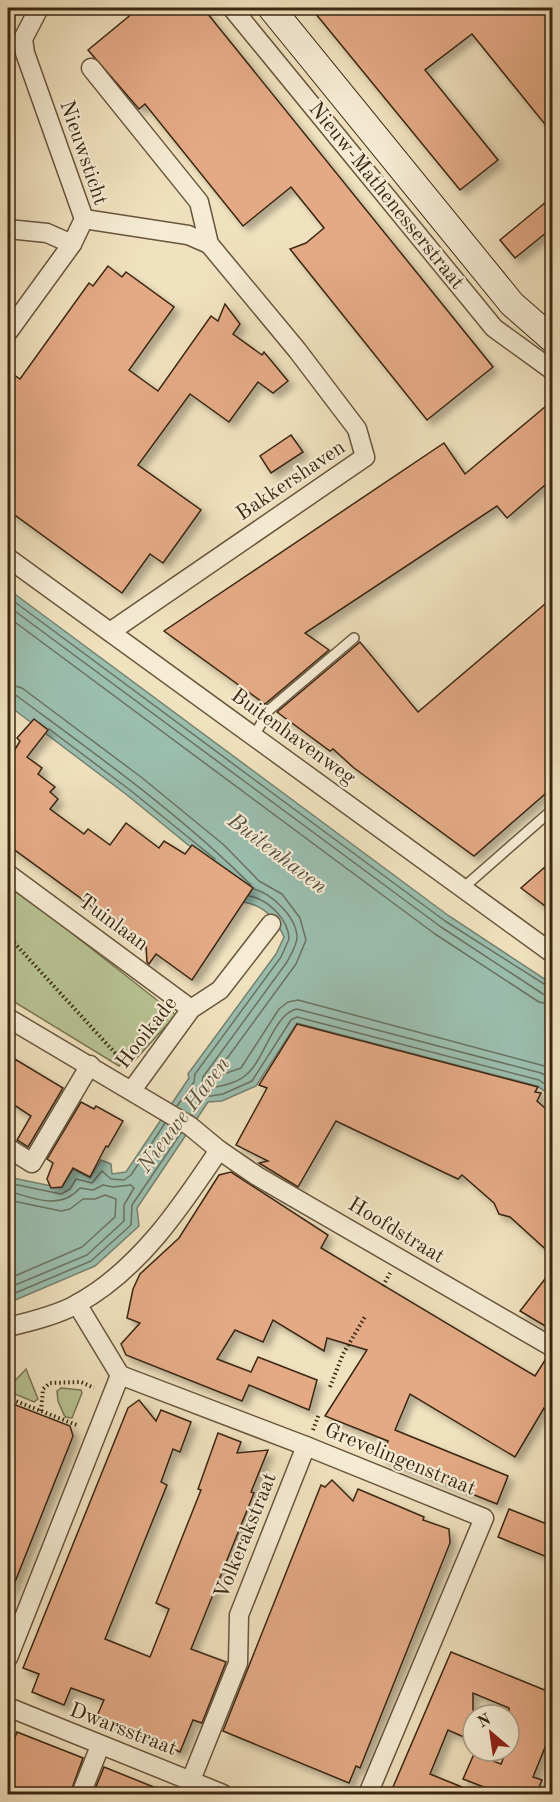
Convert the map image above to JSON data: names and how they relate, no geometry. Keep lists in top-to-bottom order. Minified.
{"streets":{"street":["Nieuwsticht","Nieuw-Mathenesserstraat","Bakkershaven","Buitenhavenweg","Tuinlaan","Hooikade","Hoofdstraat","Grevelingenstraat","Volkerakstraat","Dwarsstraat"]},"crossings":[["Bakkershaven","Buitenhavenweg"],["Tuinlaan","Hooikade"],["Hooikade","Hoofdstraat"],["Grevelingenstraat","Volkerakstraat"],["Volkerakstraat","Dwarsstraat"]],"water":["Buitenhaven","Nieuwe Haven"],"north":"top left"}
